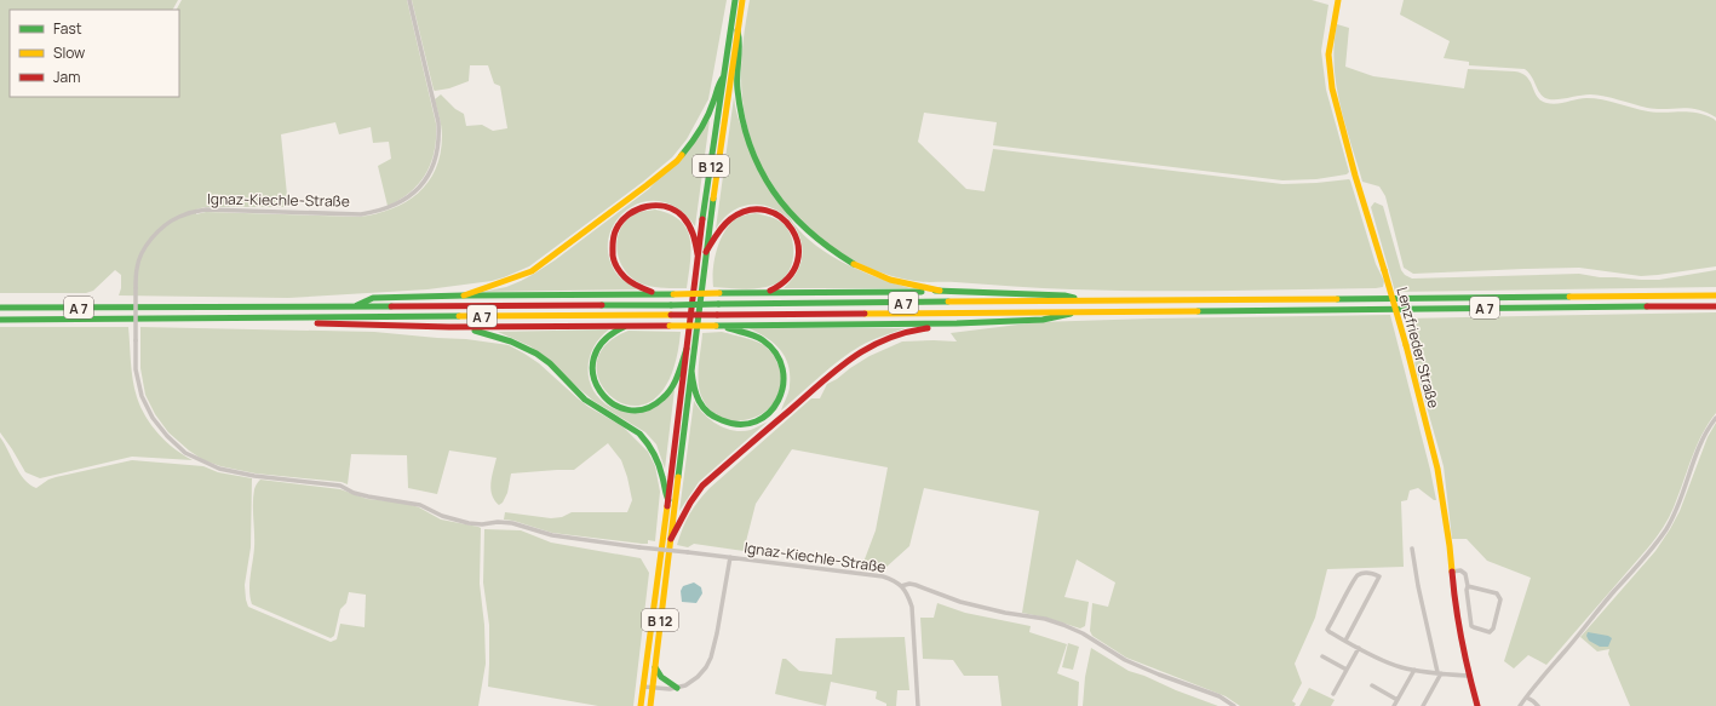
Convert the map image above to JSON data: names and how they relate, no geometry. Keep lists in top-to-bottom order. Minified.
{"streets":{"main road":["B 12","A 7","Lenzfrieder Straße"],"street":["Ignaz-Kiechle-Straße"]},"crossings":[["B 12","A 7"]],"legend":["Fast","Slow","Jam"]}
